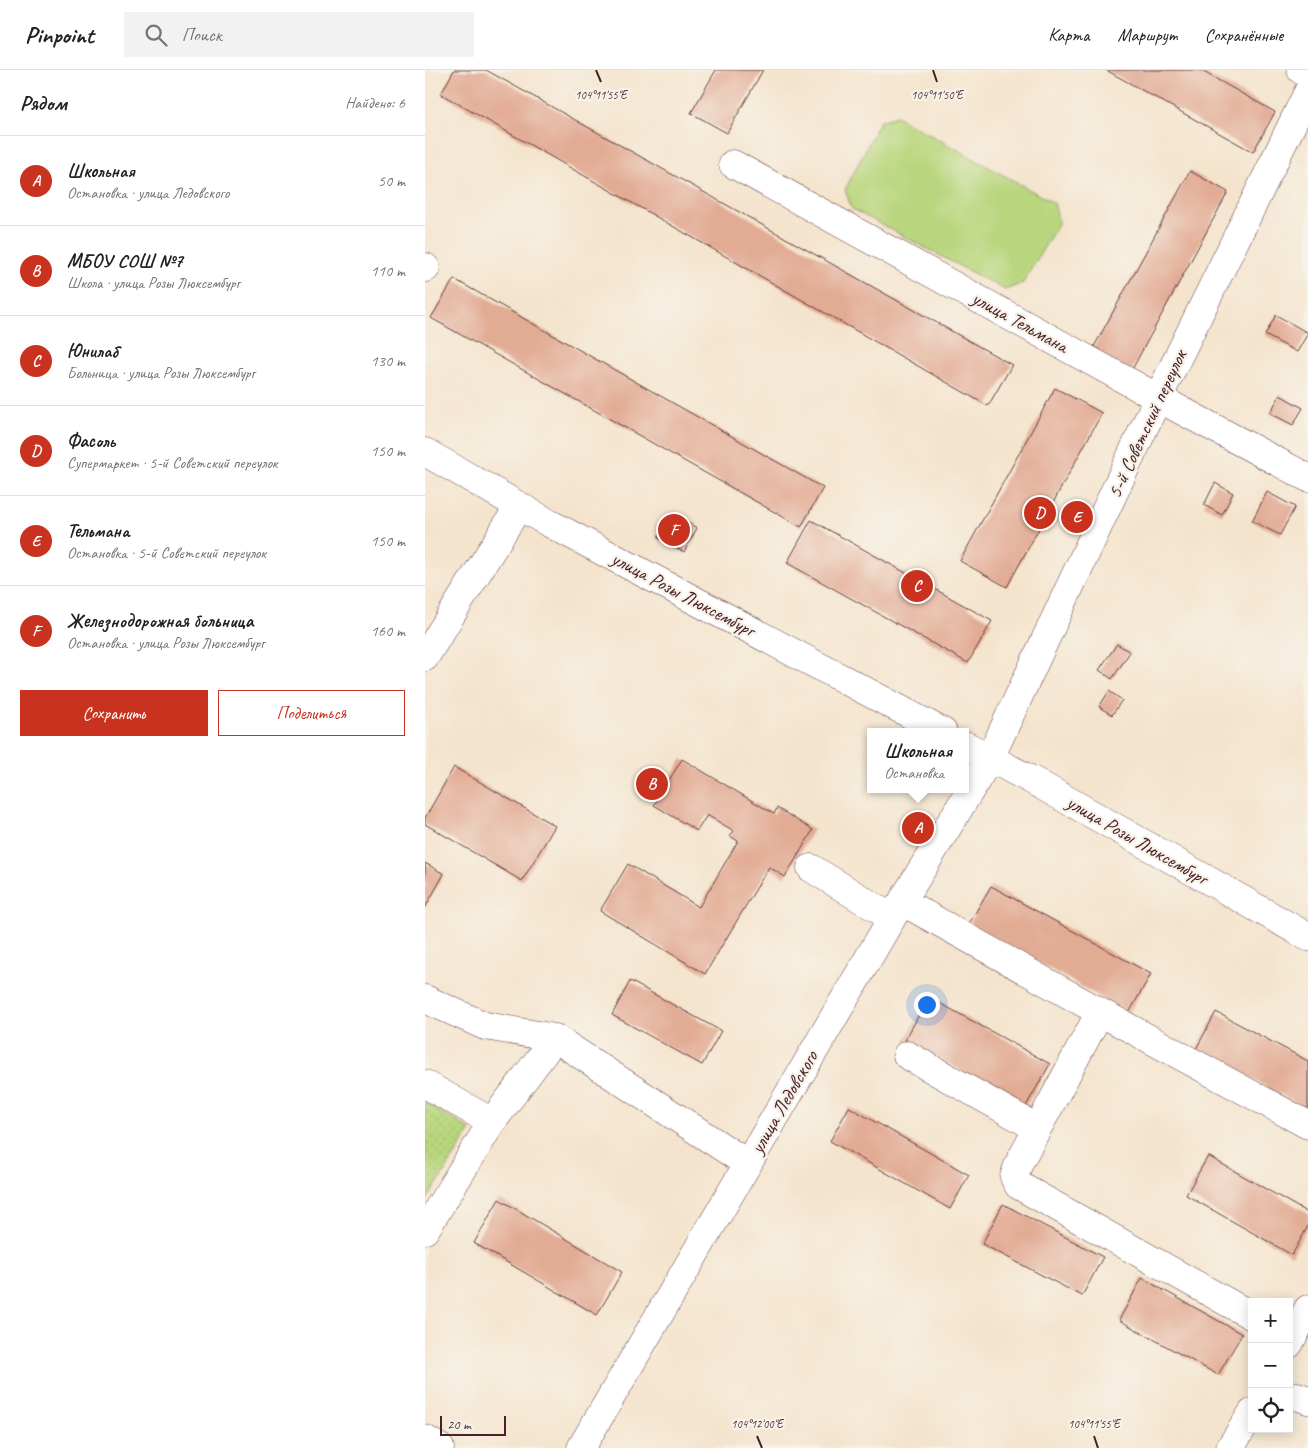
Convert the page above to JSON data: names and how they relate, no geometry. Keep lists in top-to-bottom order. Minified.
{"streets":{"street":["улица Тельмана","5-й Советский переулок","улица Розы Люксембург","улица Ледовского"]},"crossings":[["улица Тельмана","5-й Советский переулок"],["5-й Советский переулок","улица Розы Люксембург"],["5-й Советский переулок","улица Ледовского"],["улица Розы Люксембург","улица Ледовского"]],"scale_bar":"20 m","page":{"header":"Pinpoint","search":"Поиск","nav":["Карта","Маршрут","Сохранённые"],"heading":["Рядом","Найдено: 6"],"list":[{"mark":"A","name":"Школьная","note":"Остановка · улица Ледовского","value":"50 m"},{"mark":"B","name":"МБОУ СОШ №7","note":"Школа · улица Розы Люксембург","value":"110 m"},{"mark":"C","name":"Юнилаб","note":"Больница · улица Розы Люксембург","value":"130 m"},{"mark":"D","name":"Фасоль","note":"Супермаркет · 5-й Советский переулок","value":"150 m"},{"mark":"E","name":"Тельмана","note":"Остановка · 5-й Советский переулок","value":"150 m"},{"mark":"F","name":"Железнодорожная больница","note":"Остановка · улица Розы Люксембург","value":"160 m"}],"pins":["D","E","F","C","B","A"],"buttons":["Сохранить","Поделиться"],"popup":["Школьная","Остановка"],"map_buttons":["+","−"],"scale":"20 m"},"coordinates":["104°11'55\"E","104°11'50\"E","104°12'00\"E"]}
